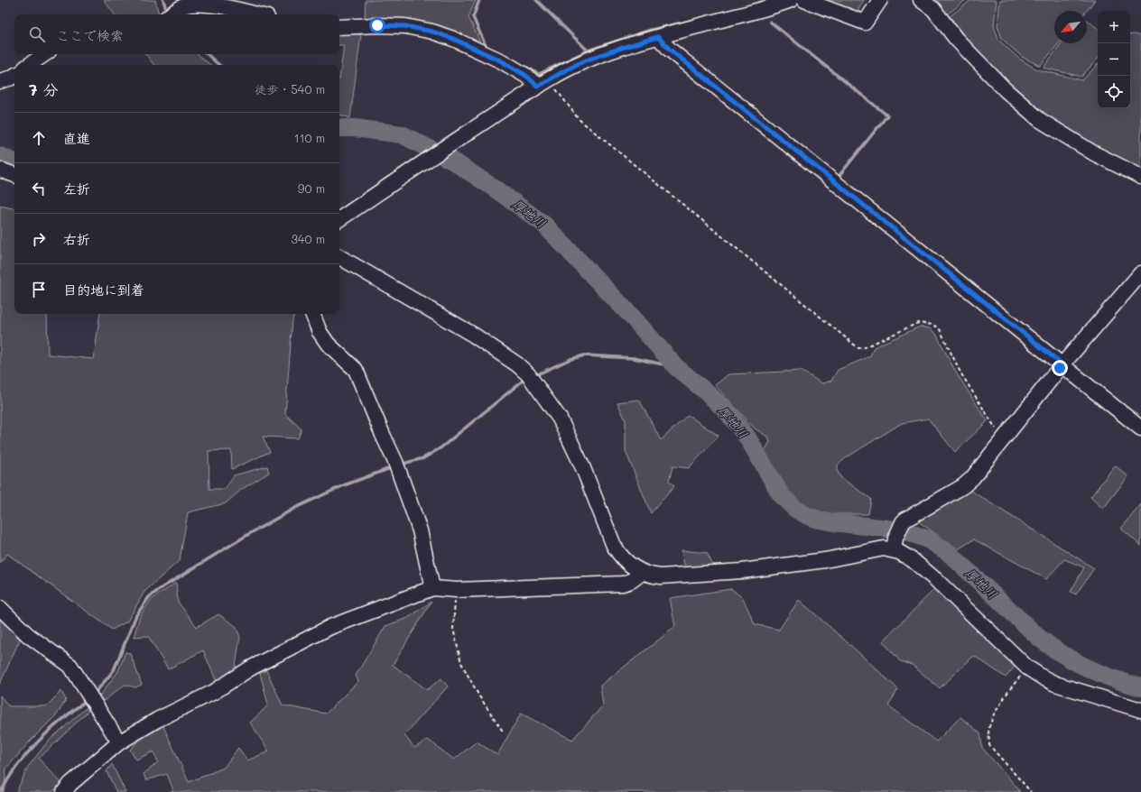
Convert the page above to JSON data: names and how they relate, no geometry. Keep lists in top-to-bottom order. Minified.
{"water":["厚地川"],"north":"bottom left","page":{"map_buttons":["+","−"],"search":"ここで検索","heading":["7 分","徒歩 · 540 m"],"list":[["直進","110 m"],["左折","90 m"],["右折","340 m"],"目的地に到着"]}}
